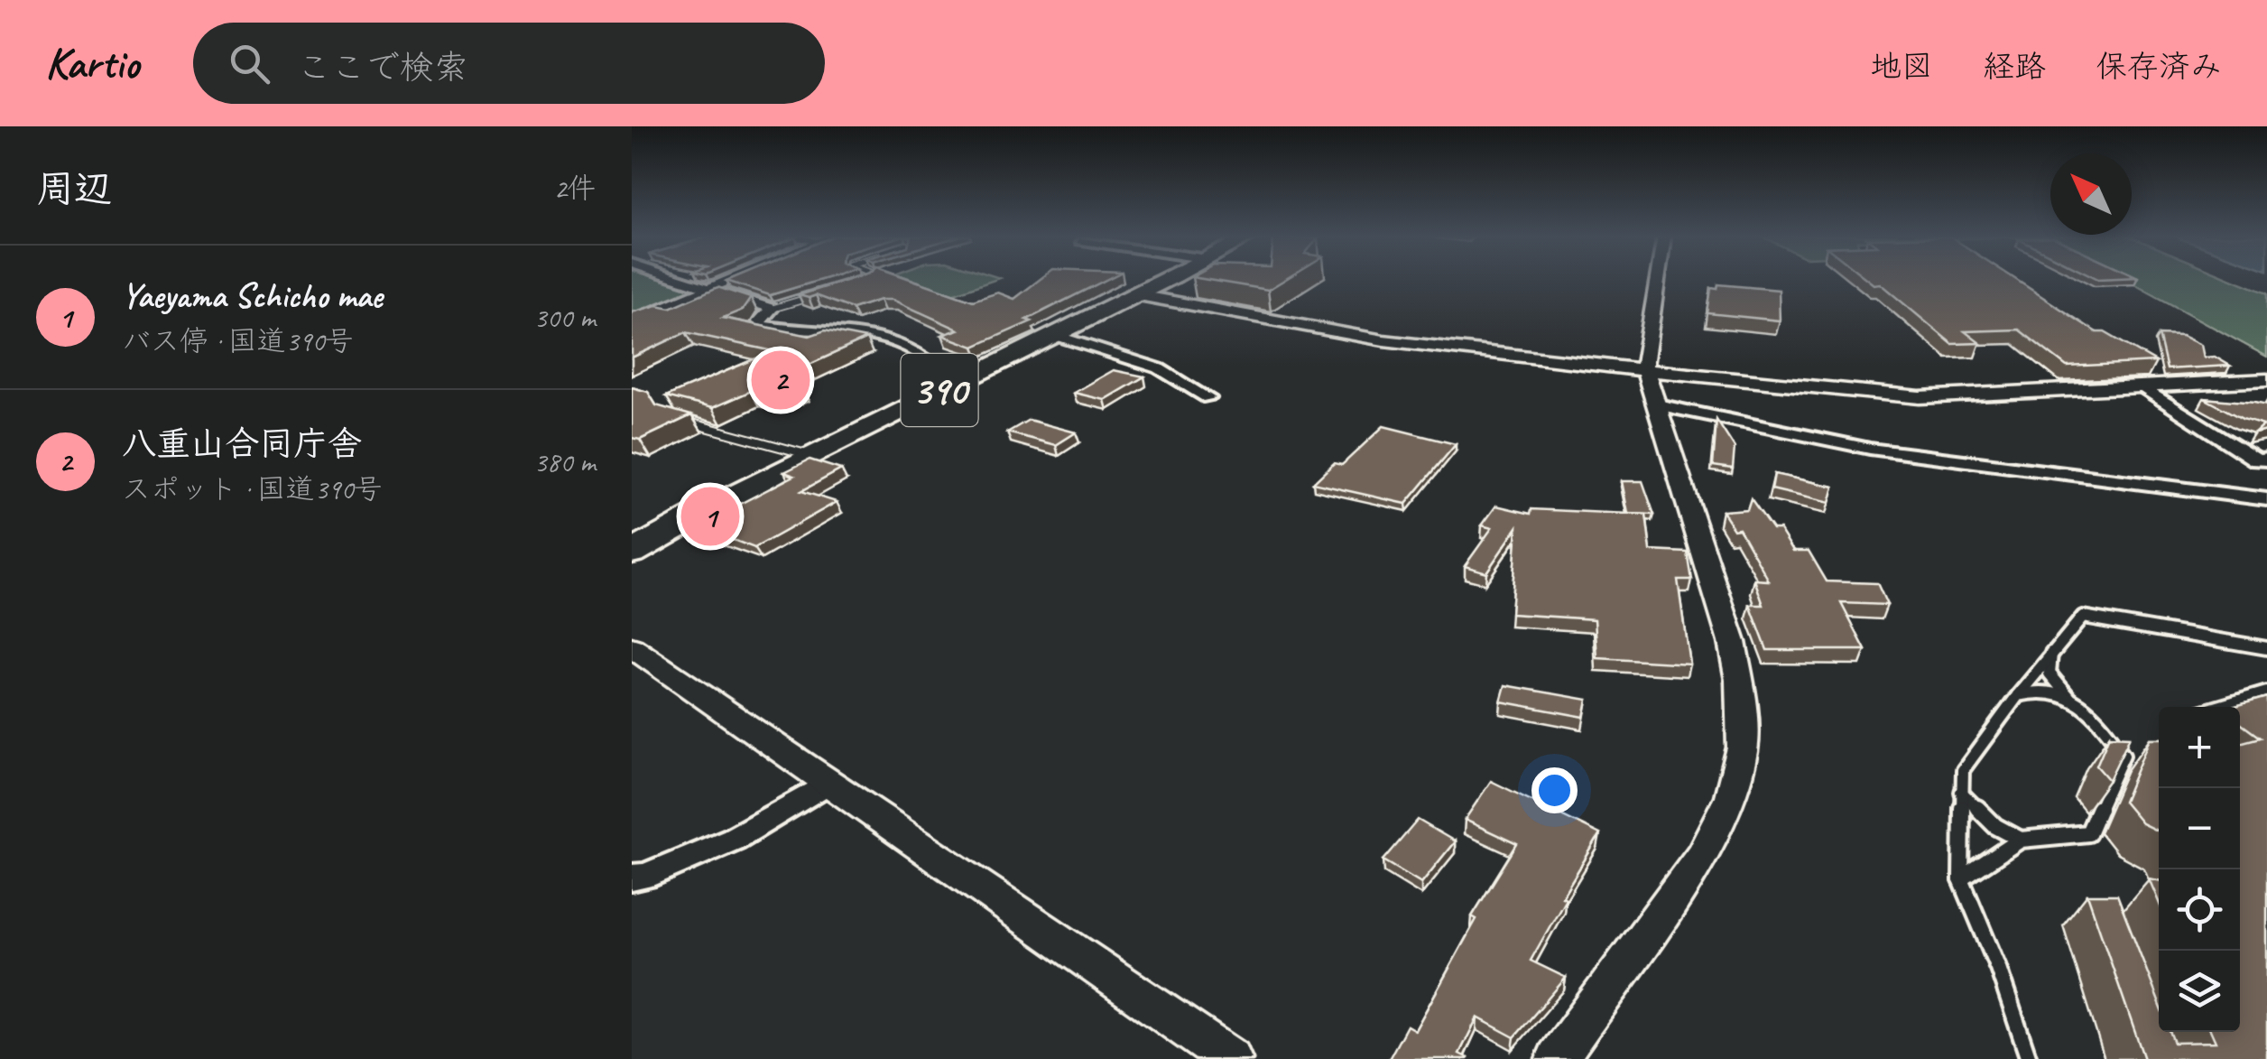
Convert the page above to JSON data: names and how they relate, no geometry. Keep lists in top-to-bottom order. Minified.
{"streets":{"highway":["390"]},"north":"top left","page":{"header":"Kartio","search":"ここで検索","nav":["地図","経路","保存済み"],"heading":["周辺","2件"],"list":[{"mark":"1","name":"Yaeyama Schicho mae","note":"バス停 · 国道390号","value":"300 m"},{"mark":"2","name":"八重山合同庁舎","note":"スポット · 国道390号","value":"380 m"}],"pins":["2","1"],"map_buttons":["+","−"]}}
